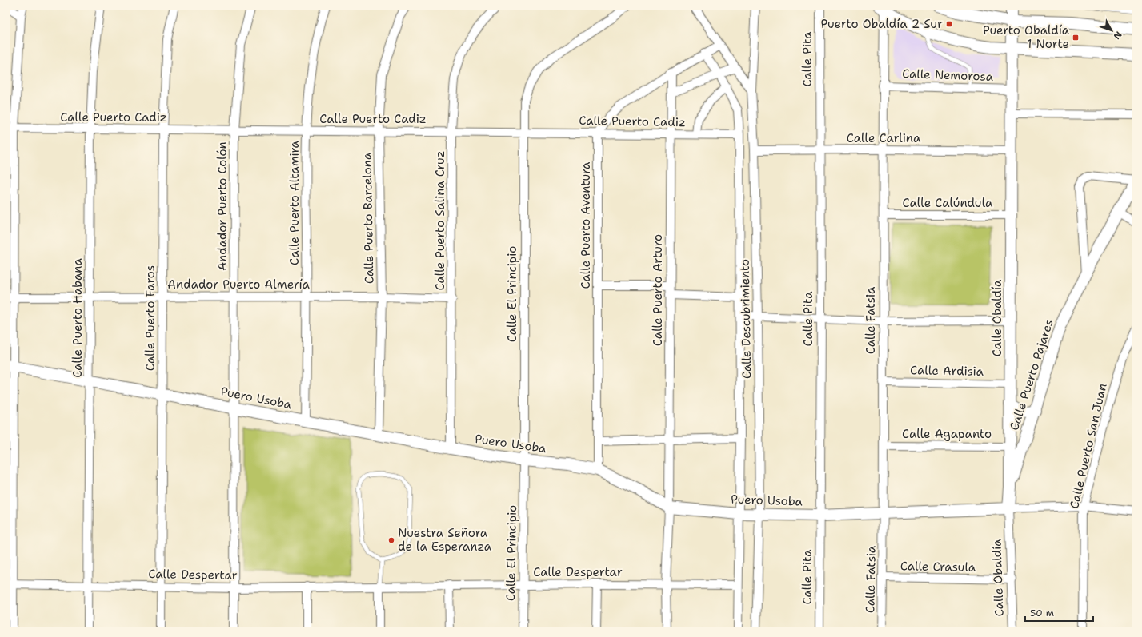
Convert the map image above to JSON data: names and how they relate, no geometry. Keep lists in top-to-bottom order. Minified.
{"streets":{"street":["Calle Pita","Calle Nemorosa","Calle Puerto Cadiz","Calle Carlina","Calle Puerto Altamira","Calle Calúndula","Andador Puerto Colón","Calle Puerto Barcelona","Calle Puerto Salina Cruz","Calle Puerto Aventura","Andador Puerto Almería","Calle Puerto Arturo","Calle El Principio","Calle Puerto Habana","Calle Puerto Faros","Calle Obaldía","Calle Descubrimiento","Calle Fatsia","Calle Ardisia","Calle Puerto Pajares","Puero Usoba","Calle Agapanto","Calle Puerto San Juan","Calle Crasula","Calle Despertar"]},"crossings":[["Calle Pita","Calle Carlina"],["Calle Pita","Puero Usoba"],["Calle Nemorosa","Calle Obaldía"],["Calle Nemorosa","Calle Fatsia"],["Calle Puerto Cadiz","Calle Puerto Altamira"],["Calle Puerto Cadiz","Andador Puerto Colón"],["Calle Puerto Cadiz","Calle Puerto Barcelona"],["Calle Puerto Cadiz","Calle Puerto Salina Cruz"],["Calle Puerto Cadiz","Calle Puerto Aventura"],["Calle Puerto Cadiz","Calle Puerto Arturo"],["Calle Puerto Cadiz","Calle El Principio"],["Calle Puerto Cadiz","Calle Puerto Habana"],["Calle Puerto Cadiz","Calle Puerto Faros"],["Calle Puerto Cadiz","Calle Descubrimiento"],["Calle Carlina","Calle Obaldía"],["Calle Carlina","Calle Descubrimiento"],["Calle Carlina","Calle Fatsia"],["Calle Puerto Altamira","Andador Puerto Almería"],["Calle Puerto Altamira","Puero Usoba"],["Calle Calúndula","Calle Obaldía"],["Calle Calúndula","Calle Fatsia"],["Andador Puerto Colón","Andador Puerto Almería"],["Andador Puerto Colón","Puero Usoba"],["Andador Puerto Colón","Calle Despertar"],["Calle Puerto Barcelona","Andador Puerto Almería"],["Calle Puerto Barcelona","Puero Usoba"],["Calle Puerto Salina Cruz","Andador Puerto Almería"],["Calle Puerto Salina Cruz","Puero Usoba"],["Calle Puerto Aventura","Puero Usoba"],["Andador Puerto Almería","Calle Puerto Habana"],["Andador Puerto Almería","Calle Puerto Faros"],["Calle Puerto Arturo","Puero Usoba"],["Calle Puerto Arturo","Calle Despertar"],["Calle El Principio","Puero Usoba"],["Calle El Principio","Calle Despertar"],["Calle Puerto Habana","Puero Usoba"],["Calle Puerto Habana","Calle Despertar"],["Calle Puerto Faros","Puero Usoba"],["Calle Puerto Faros","Calle Despertar"],["Calle Obaldía","Calle Ardisia"],["Calle Obaldía","Calle Puerto Pajares"],["Calle Obaldía","Puero Usoba"],["Calle Obaldía","Calle Agapanto"],["Calle Obaldía","Calle Crasula"],["Calle Descubrimiento","Puero Usoba"],["Calle Descubrimiento","Calle Despertar"],["Calle Fatsia","Calle Ardisia"],["Calle Fatsia","Puero Usoba"],["Calle Fatsia","Calle Agapanto"],["Calle Fatsia","Calle Crasula"]],"places":{"transit":["Puerto Obaldía 2 Sur","Puerto Obaldía 1 Norte"],"other":["Nuestra Señora de la Esperanza"]},"scale_bar":"50 m","north":"bottom right"}
